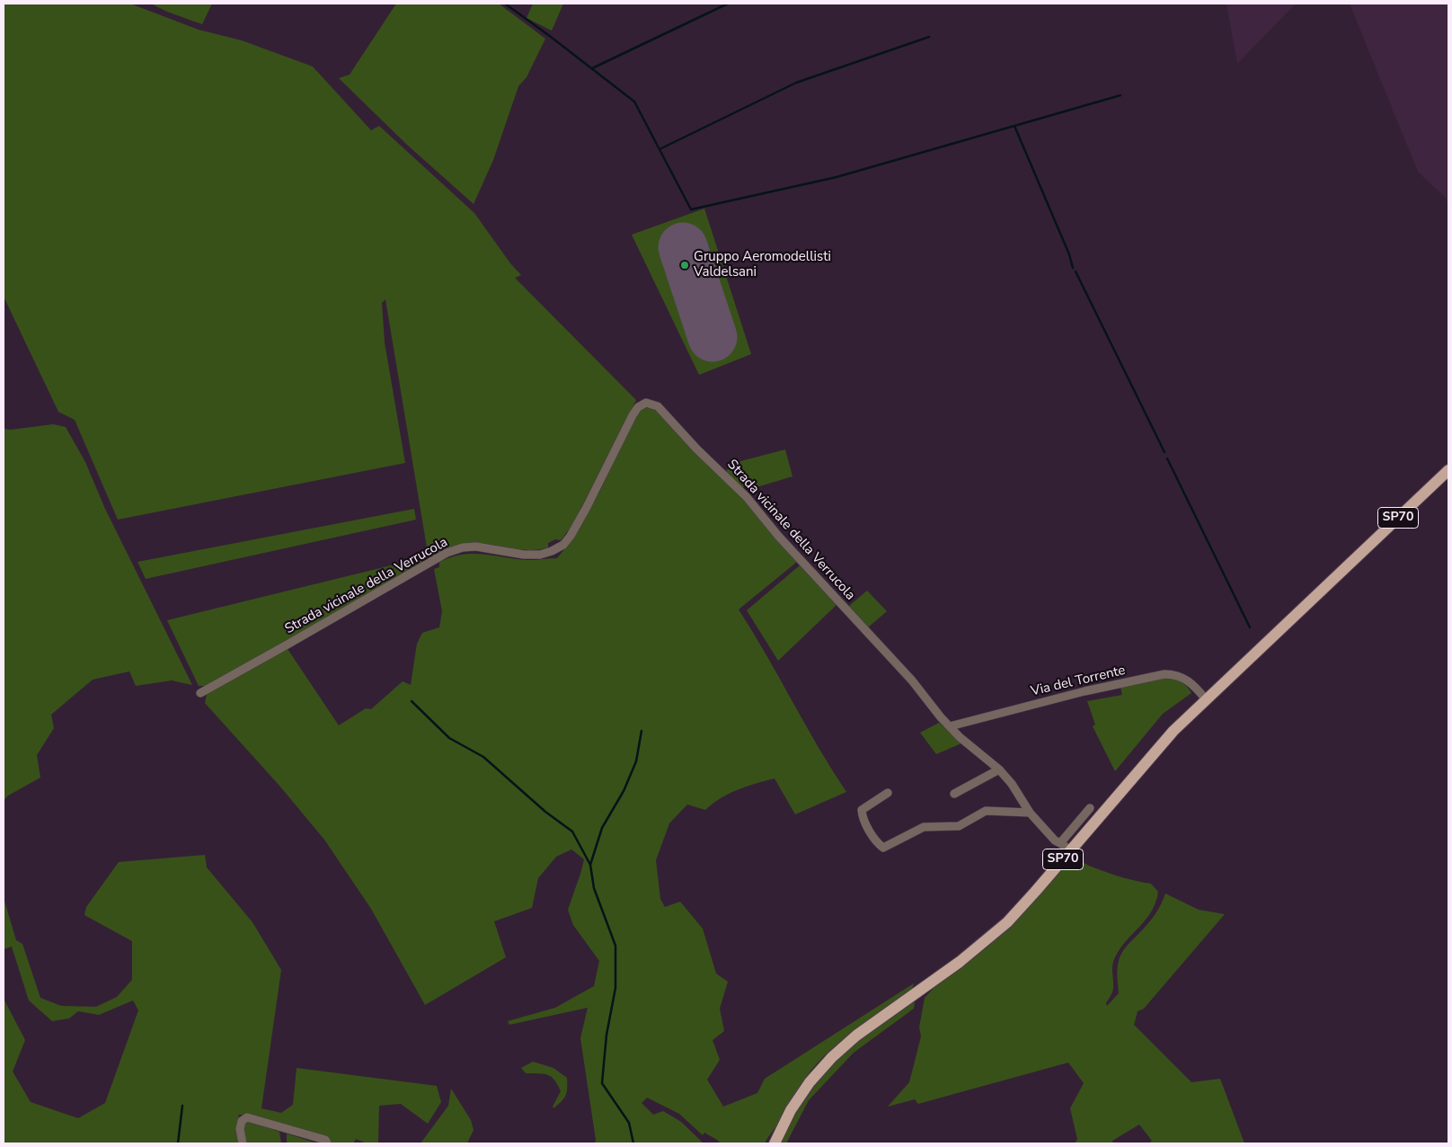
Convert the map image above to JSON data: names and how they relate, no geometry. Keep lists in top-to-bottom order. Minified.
{"streets":{"main road":["SP70"],"street":["Strada vicinale della Verrucola","Via del Torrente"]},"crossings":[["SP70","Via del Torrente"],["Strada vicinale della Verrucola","Via del Torrente"]],"places":["Gruppo Aeromodellisti Valdelsani"]}
